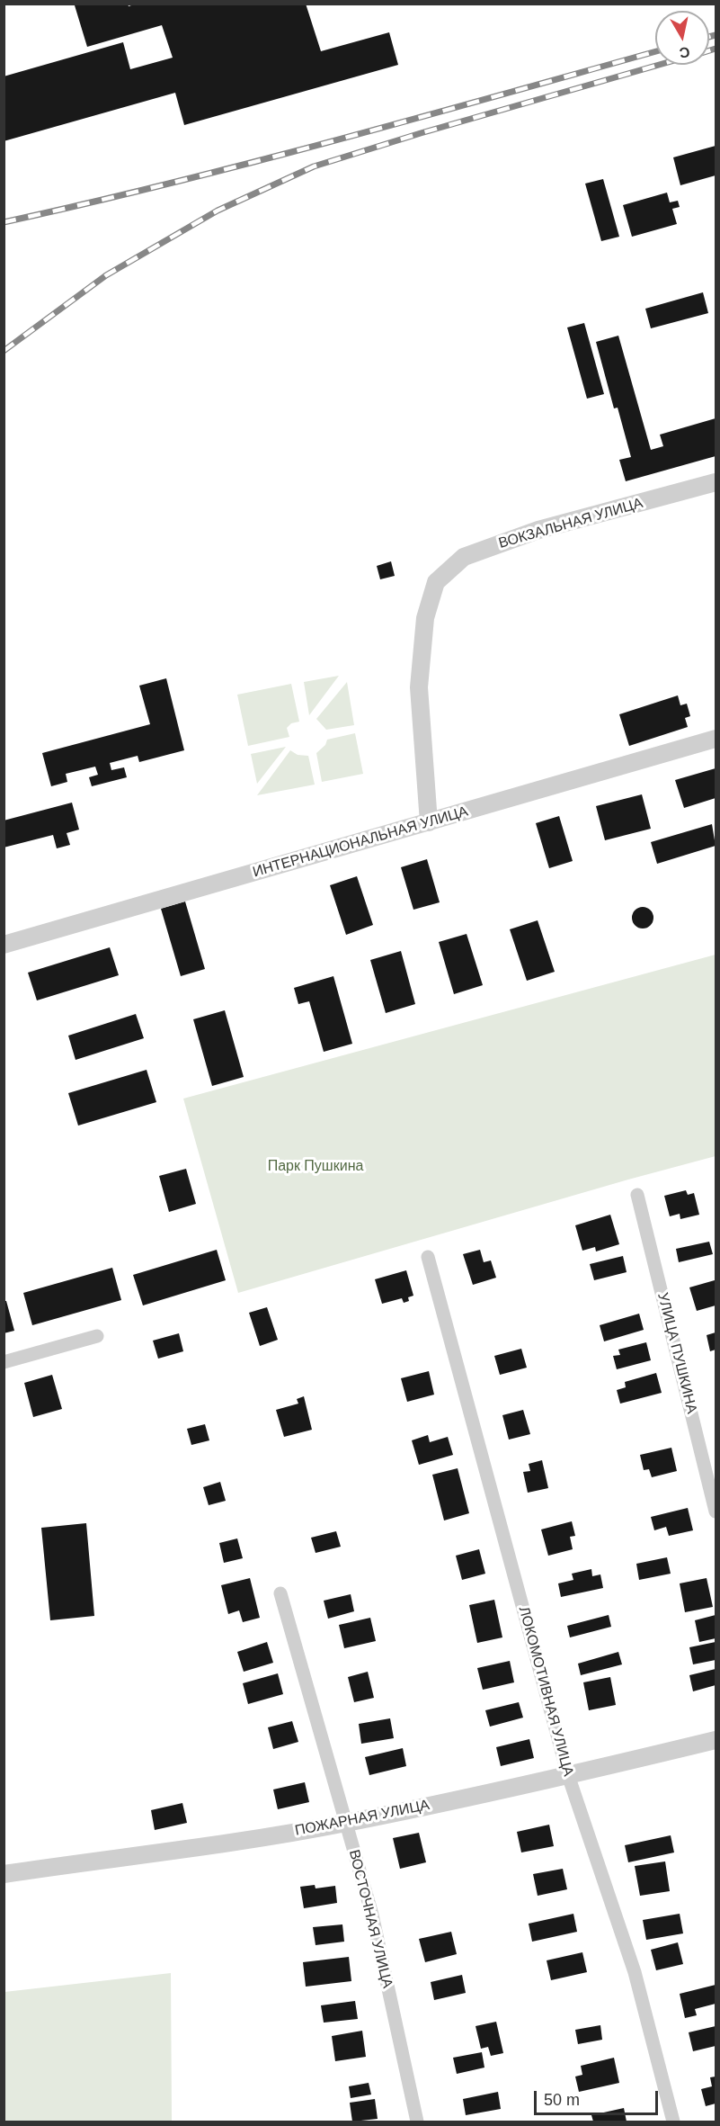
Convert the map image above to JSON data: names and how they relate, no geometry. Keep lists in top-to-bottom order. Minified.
{"streets":{"street":["ВОКЗАЛЬНАЯ УЛИЦА","ИНТЕРНАЦИОНАЛЬНАЯ УЛИЦА","УЛИЦА ПУШКИНА","ЛОКОМОТИВНАЯ УЛИЦА","ПОЖАРНАЯ УЛИЦА","ВОСТОЧНАЯ УЛИЦА"]},"crossings":[["ВОКЗАЛЬНАЯ УЛИЦА","ИНТЕРНАЦИОНАЛЬНАЯ УЛИЦА"],["ЛОКОМОТИВНАЯ УЛИЦА","ПОЖАРНАЯ УЛИЦА"],["ПОЖАРНАЯ УЛИЦА","ВОСТОЧНАЯ УЛИЦА"]],"parks":["Парк Пушкина"],"scale_bar":"50 m","north":"bottom"}
